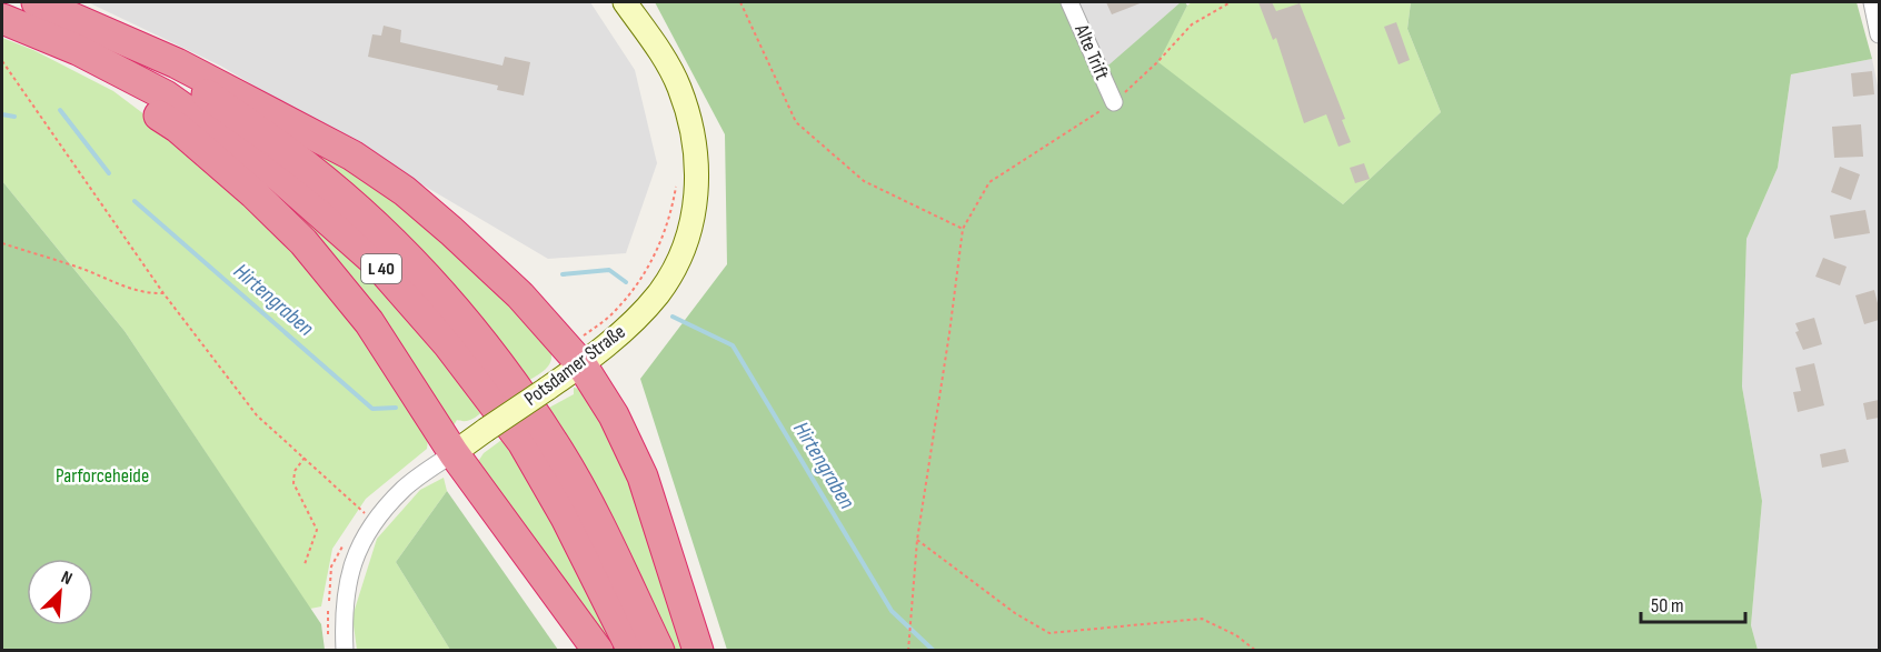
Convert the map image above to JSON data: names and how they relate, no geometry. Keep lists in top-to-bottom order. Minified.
{"streets":{"highway":["L 40"],"street":["Alte Trift","Potsdamer Straße"]},"water":["Hirtengraben"],"parks":["Parforceheide"],"scale_bar":"50 m","north":"top right"}
